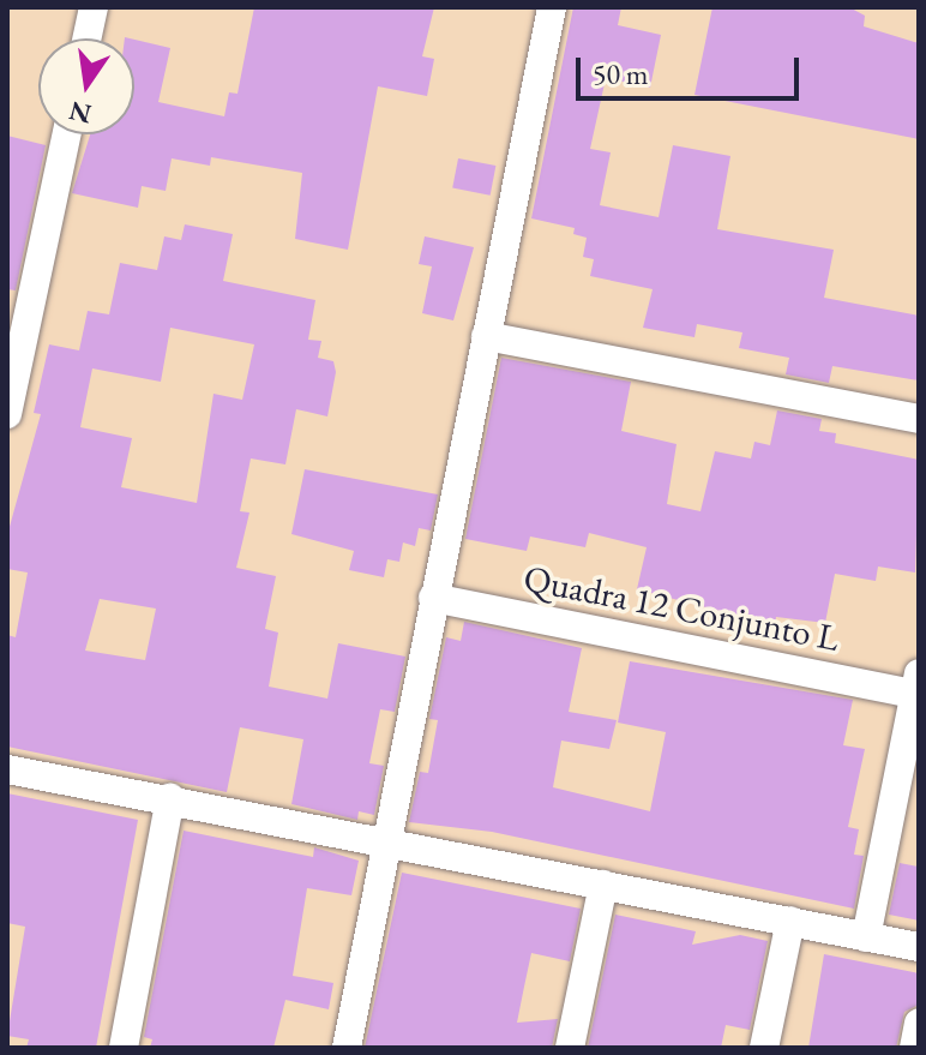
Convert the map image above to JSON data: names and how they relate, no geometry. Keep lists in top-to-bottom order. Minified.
{"streets":{"street":["Quadra 12 Conjunto L"]},"scale_bar":"50 m","north":"bottom"}
